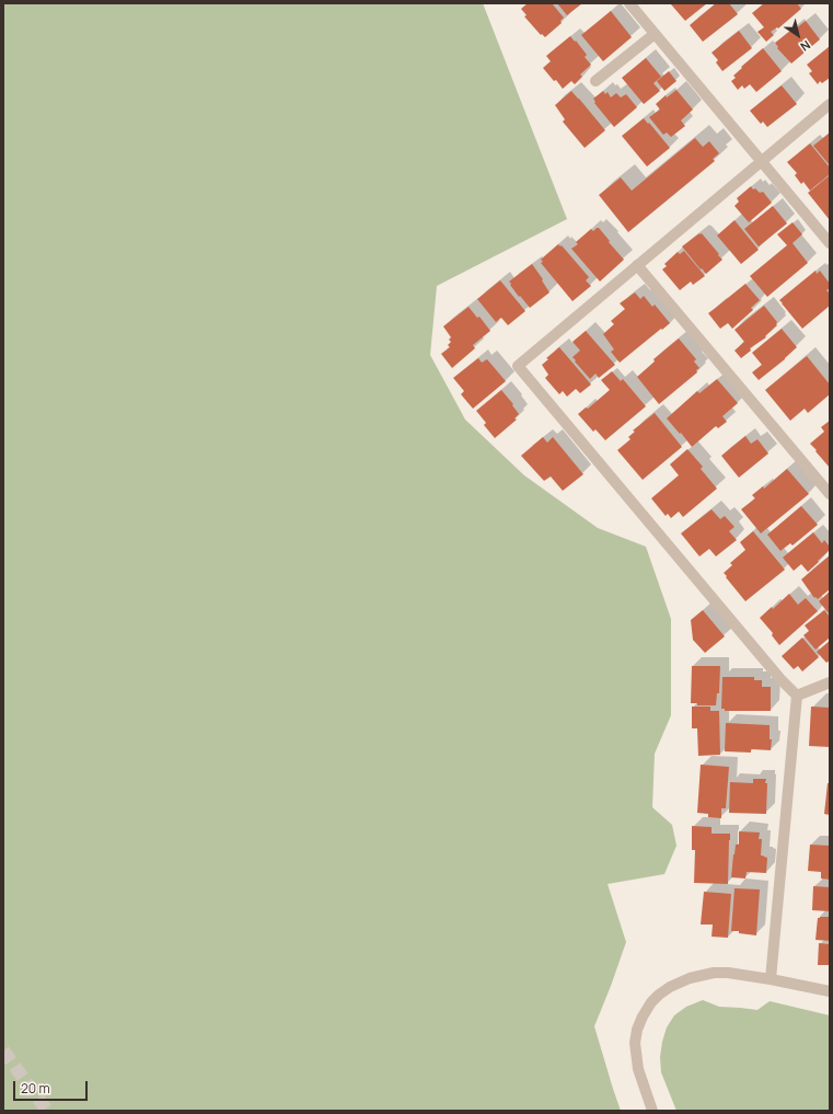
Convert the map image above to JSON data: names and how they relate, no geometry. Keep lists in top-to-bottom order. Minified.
{"scale_bar":"20 m","north":"bottom right"}
